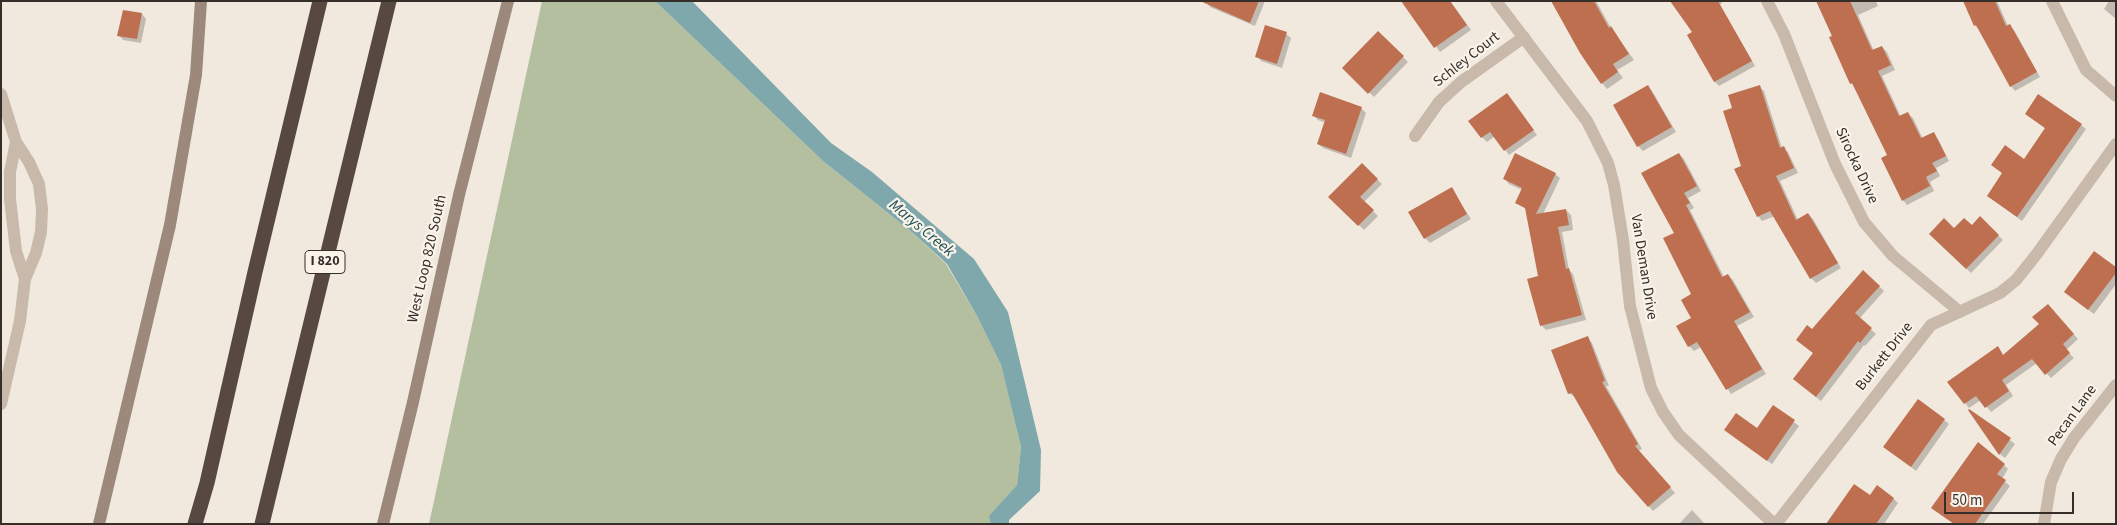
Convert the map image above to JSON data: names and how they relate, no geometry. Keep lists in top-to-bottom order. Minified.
{"streets":{"highway":["I 820"],"main road":["West Loop 820 South"],"street":["Schley Court","Sirocka Drive","Van Deman Drive","Burkett Drive","Pecan Lane"]},"crossings":[["Schley Court","Van Deman Drive"],["Sirocka Drive","Burkett Drive"],["Van Deman Drive","Burkett Drive"]],"water":["Marys Creek"],"scale_bar":"50 m"}
